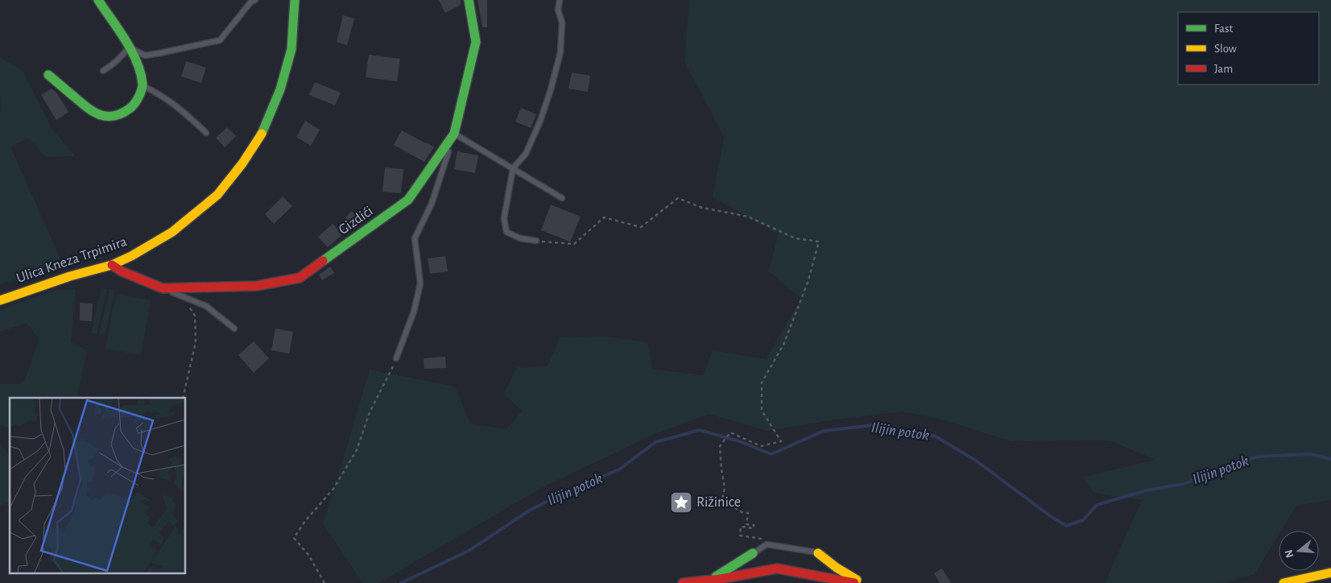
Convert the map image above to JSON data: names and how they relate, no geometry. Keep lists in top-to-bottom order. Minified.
{"streets":{"main road":["Gizdići","Ulica Kneza Trpimira"]},"crossings":[["Gizdići","Ulica Kneza Trpimira"]],"water":["Ilijin potok"],"places":{"place":["Rižinice"]},"legend":["Fast","Slow","Jam"],"north":"left"}
